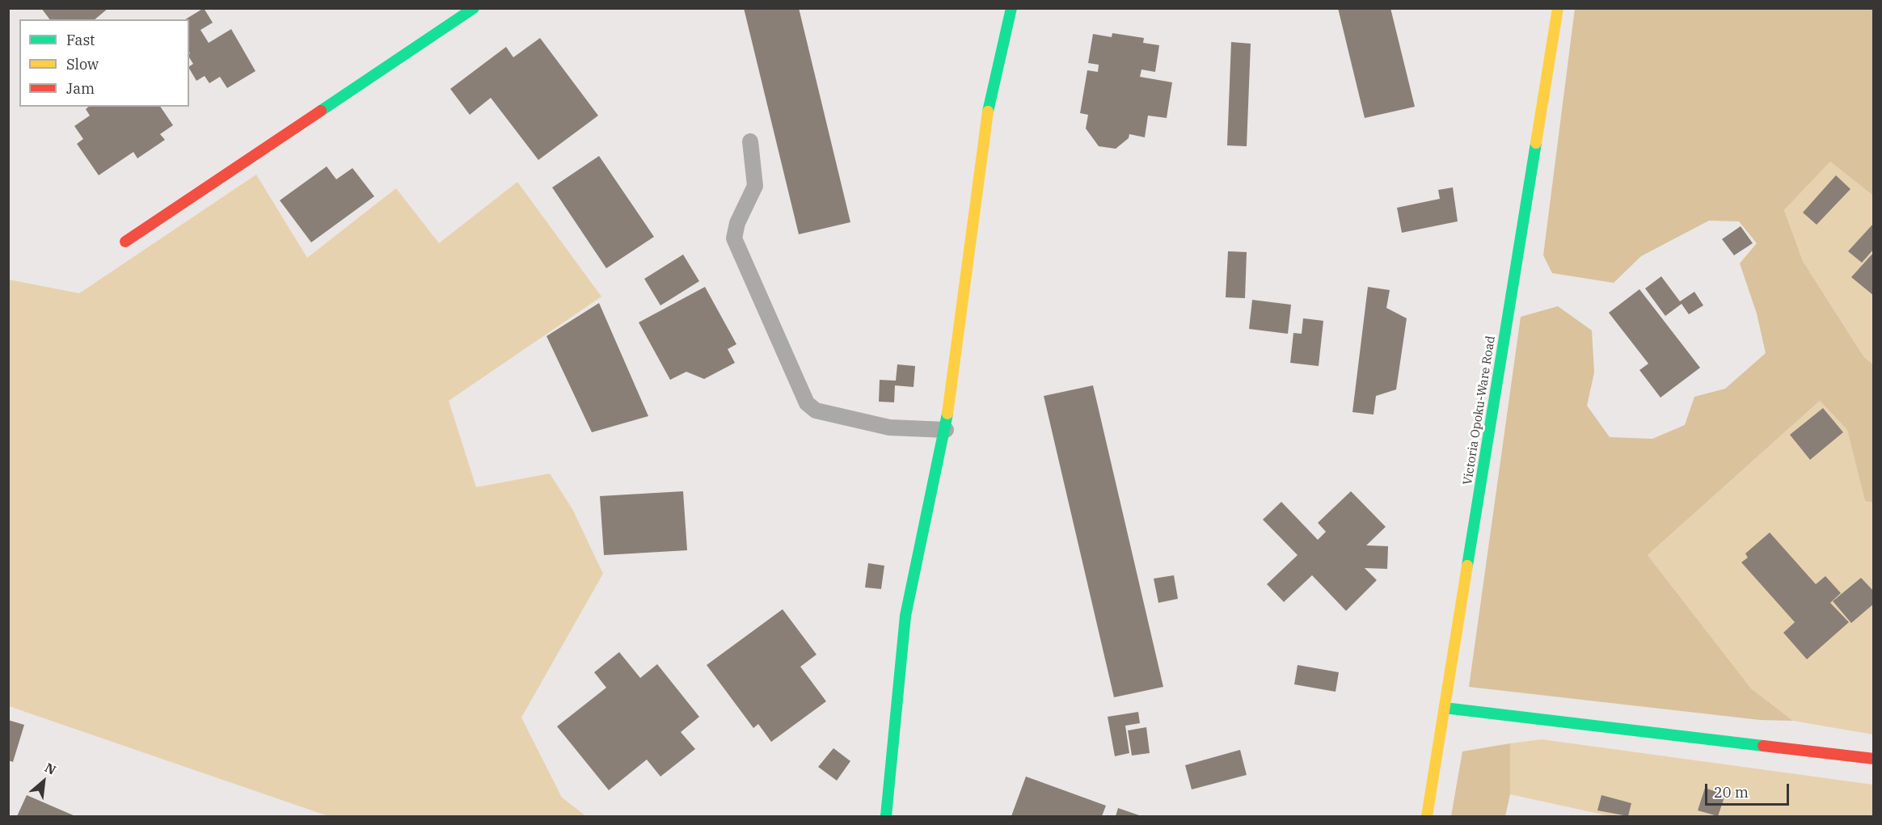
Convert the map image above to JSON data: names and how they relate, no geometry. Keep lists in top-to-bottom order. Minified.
{"streets":{"street":["Victoria Opoku-Ware Road"]},"legend":["Fast","Slow","Jam"],"scale_bar":"20 m","north":"top right"}
